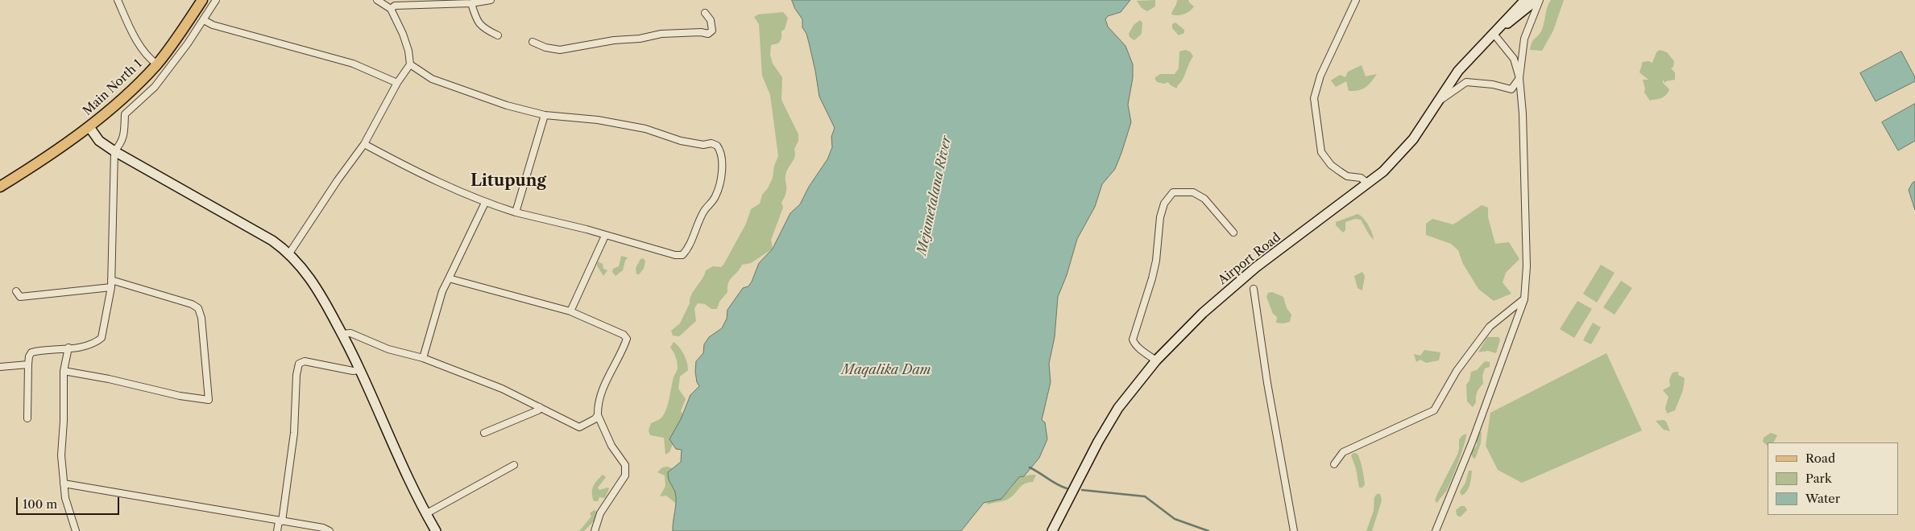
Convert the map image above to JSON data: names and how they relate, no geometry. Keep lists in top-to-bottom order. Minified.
{"streets":{"main road":["Main North 1","Airport Road"]},"districts":["Litupung"],"water":["Mejametalana River","Maqalika Dam"],"legend":["Road","Park","Water"],"scale_bar":"100 m"}
